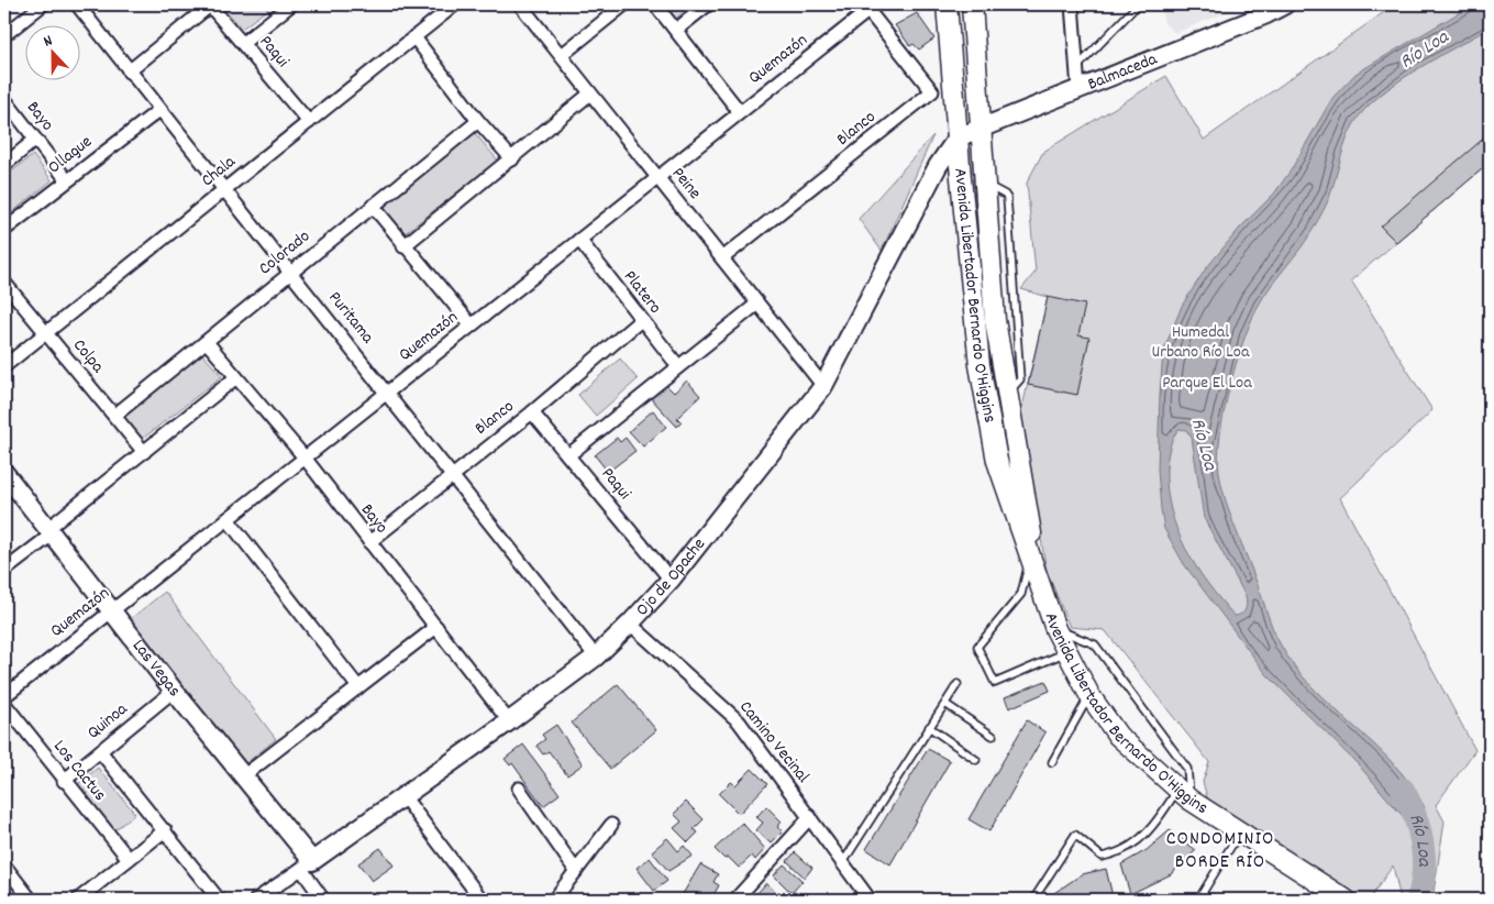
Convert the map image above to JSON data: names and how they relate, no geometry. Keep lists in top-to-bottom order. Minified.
{"streets":{"main road":["Balmaceda","Avenida Libertador Bernardo O'Higgins","Ojo de Opache","Las Vegas"],"street":["Paqui","Quemazón","Bayo","Blanco","Ollague","Chala","Peine","Colorado","Platero","Puritama","Colpa","Quinoa","Camino Vecinal","Los Cactus"]},"crossings":[["Paqui","Blanco"],["Paqui","Chala"],["Paqui","Ojo de Opache"],["Quemazón","Bayo"],["Quemazón","Blanco"],["Quemazón","Peine"],["Quemazón","Platero"],["Quemazón","Puritama"],["Quemazón","Las Vegas"],["Balmaceda","Avenida Libertador Bernardo O'Higgins"],["Balmaceda","Ojo de Opache"],["Bayo","Blanco"],["Bayo","Ollague"],["Bayo","Colorado"],["Bayo","Ojo de Opache"],["Blanco","Peine"],["Blanco","Platero"],["Blanco","Puritama"],["Ollague","Puritama"],["Chala","Puritama"],["Chala","Colpa"],["Peine","Ojo de Opache"],["Colorado","Puritama"],["Colorado","Colpa"],["Avenida Libertador Bernardo O'Higgins","Ojo de Opache"],["Puritama","Ojo de Opache"],["Ojo de Opache","Las Vegas"],["Ojo de Opache","Camino Vecinal"],["Las Vegas","Quinoa"],["Quinoa","Los Cactus"]],"districts":["CONDOMINIO BORDE RÍO"],"water":["Río Loa"],"parks":["Humedal Urbano Río Loa","Parque El Loa"],"north":"top"}
